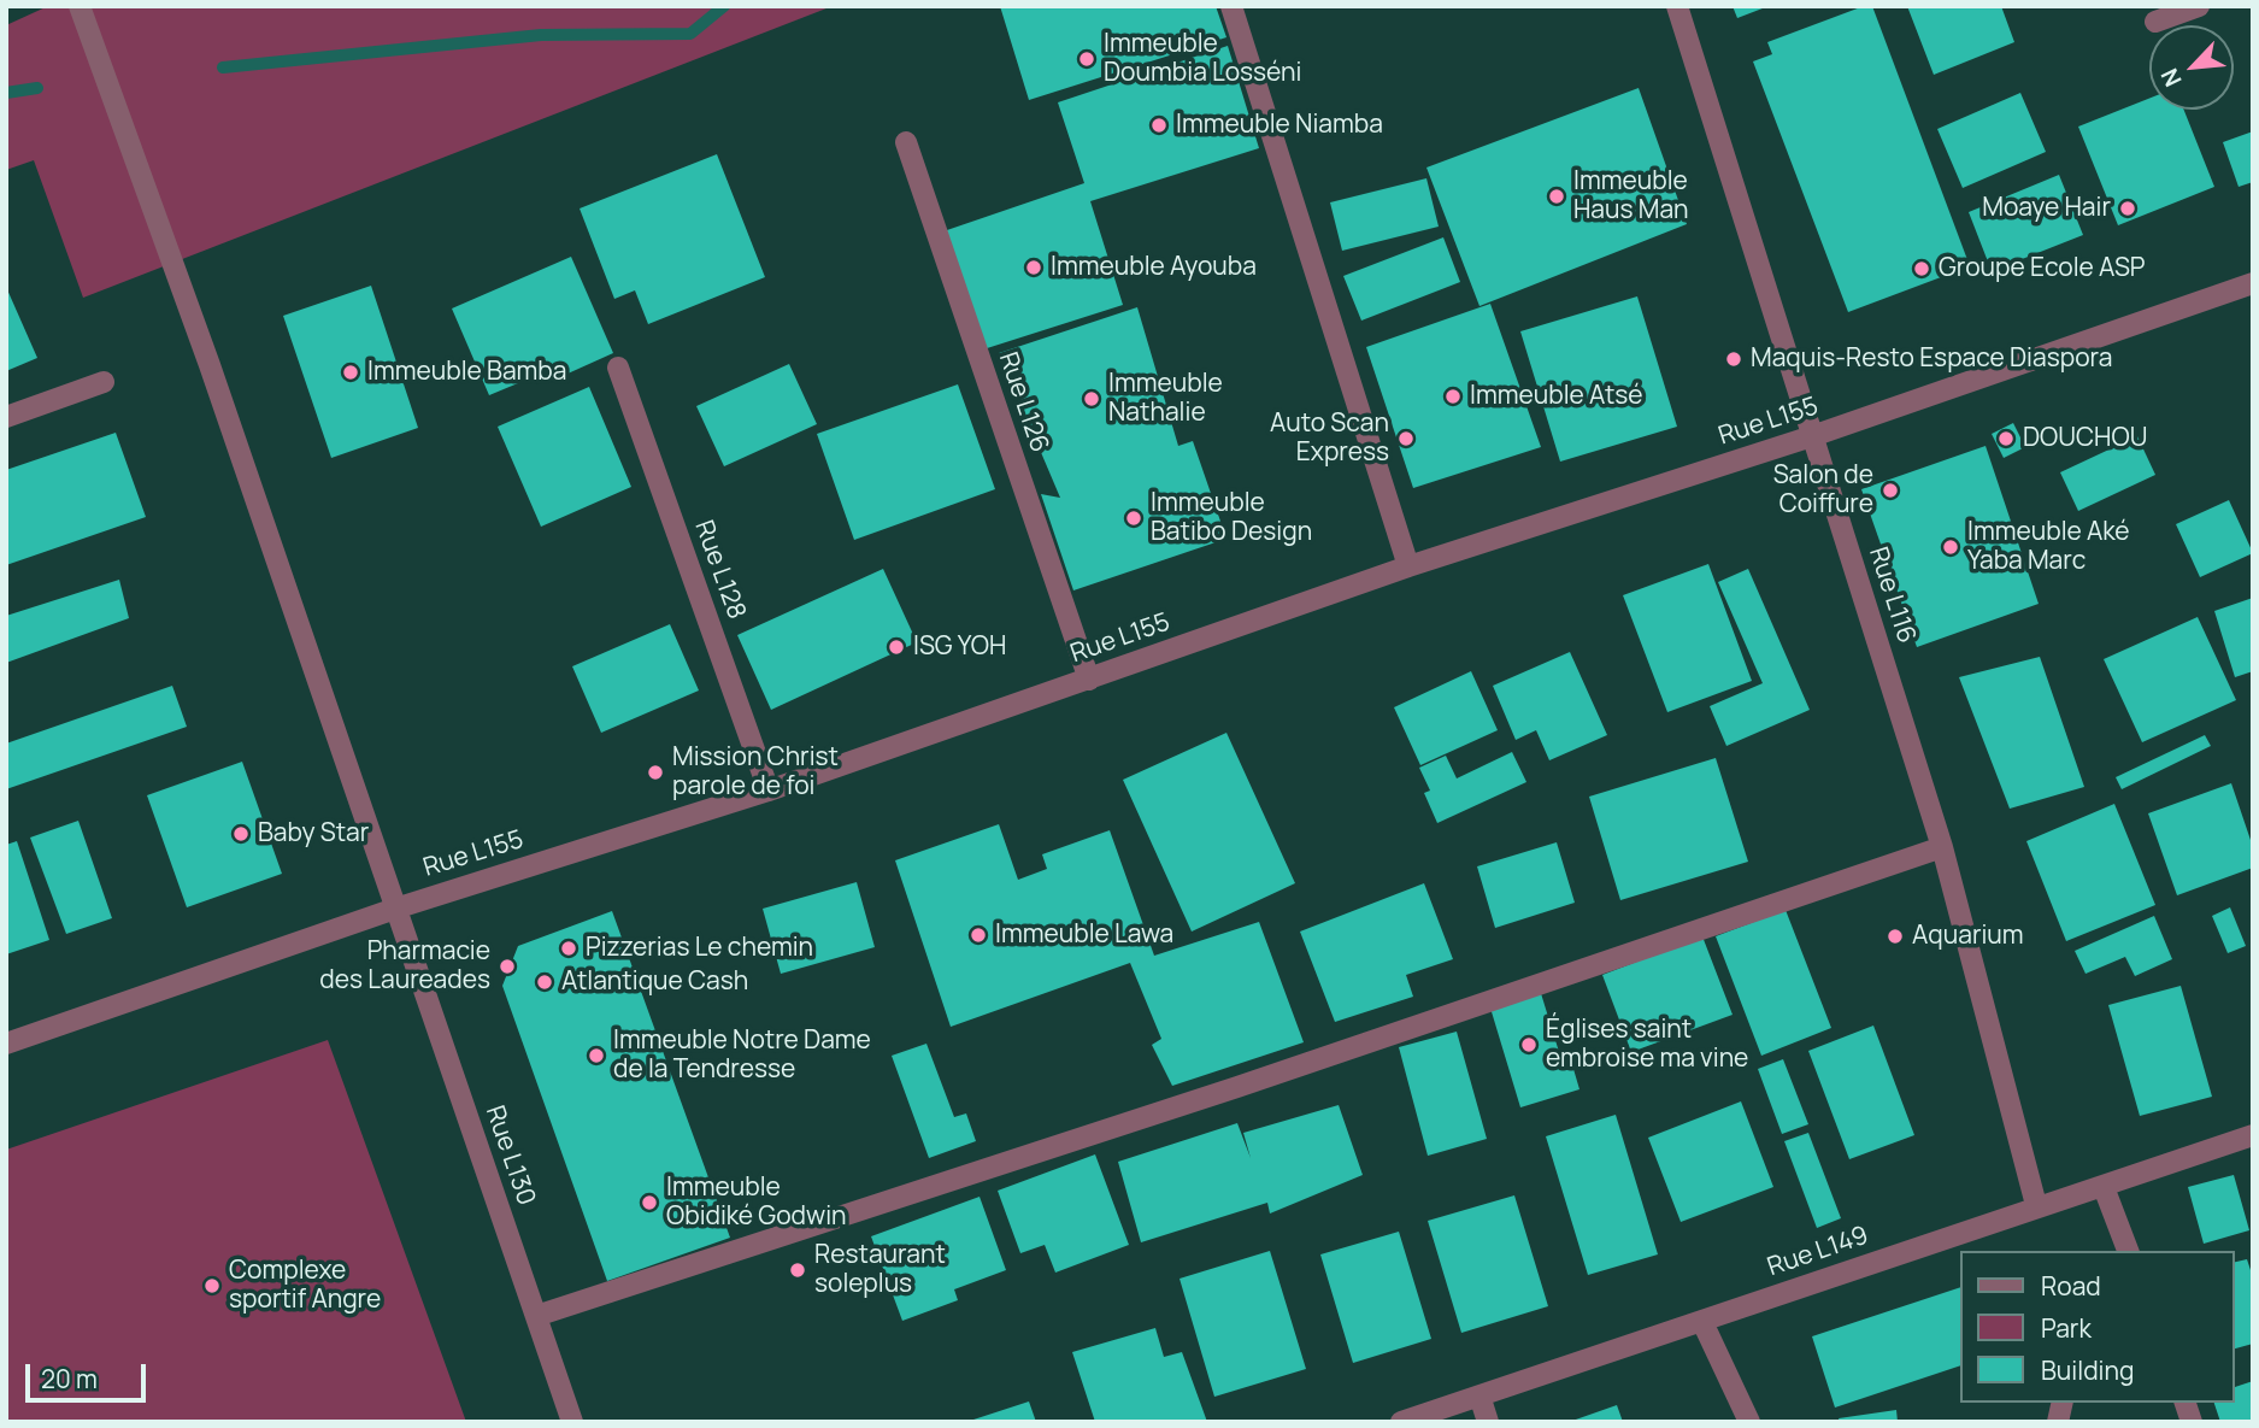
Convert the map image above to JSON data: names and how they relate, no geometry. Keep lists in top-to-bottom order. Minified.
{"streets":{"street":["Rue L126","Rue L155","Rue L128","Rue L116","Rue L130","Rue L149"]},"crossings":[["Rue L126","Rue L155"],["Rue L155","Rue L128"],["Rue L155","Rue L116"],["Rue L155","Rue L130"],["Rue L116","Rue L149"]],"places":["Immeuble Doumbia Losséni","Immeuble Niamba","Immeuble Haus Man","Moaye Hair","Immeuble Ayouba","Groupe Ecole ASP","Maquis-Resto Espace Diaspora","Immeuble Bamba","Immeuble Atsé","Immeuble Nathalie","Auto Scan Express","DOUCHOU","Salon de Coiffure","Immeuble Batibo Design","Immeuble Aké Yaba Marc","ISG YOH","Mission Christ parole de foi","Baby Star","Immeuble Lawa","Aquarium","Pizzerias Le chemin","Pharmacie des Laureades","Atlantique Cash","Églises saint embroise ma vine","Immeuble Notre Dame de la Tendresse","Immeuble Obidiké Godwin","Restaurant soleplus","Complexe sportif Angre"],"legend":["Road","Park","Building"],"scale_bar":"20 m","north":"bottom left"}
